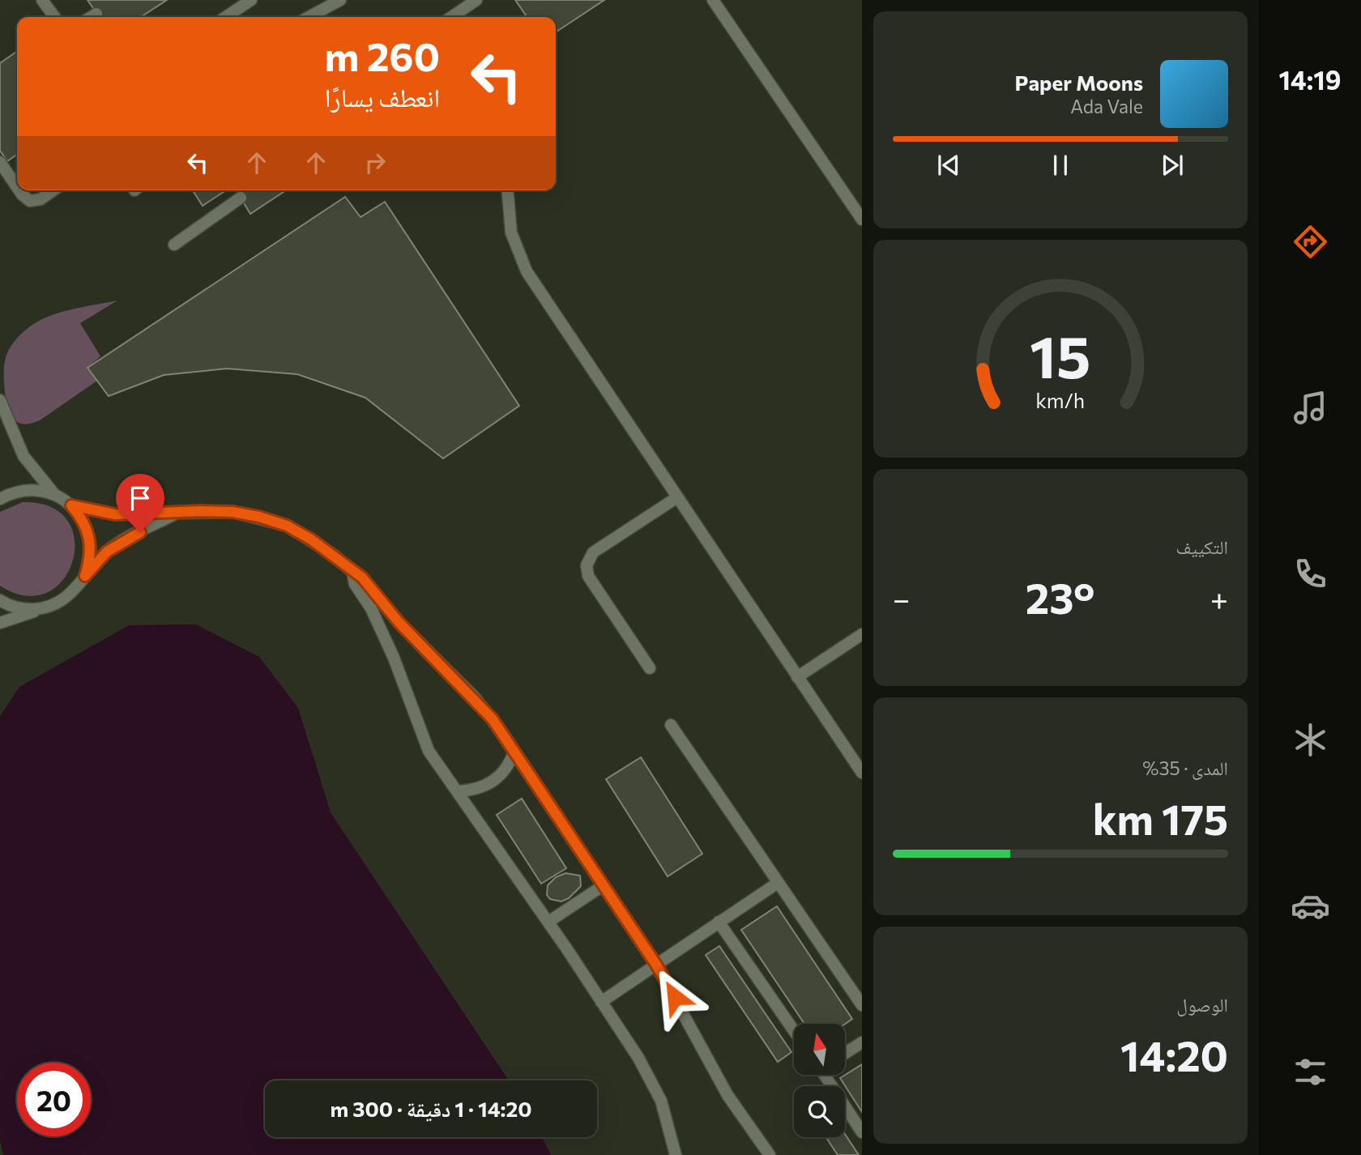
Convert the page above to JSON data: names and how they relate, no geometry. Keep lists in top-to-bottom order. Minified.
{"north":"top","page":{"tabs":"14:19","turn":["260 m","انعطف يسارًا"],"song":["Paper Moons","Ada Vale"],"tile":["التكييف",["المدى · 35%","175 km"],["الوصول","14:20"]],"heat":["−","23°","+"],"limit":"20","trip":"14:20 · 1 دقيقة · 300 m","gauge":["15","km/h"]}}
